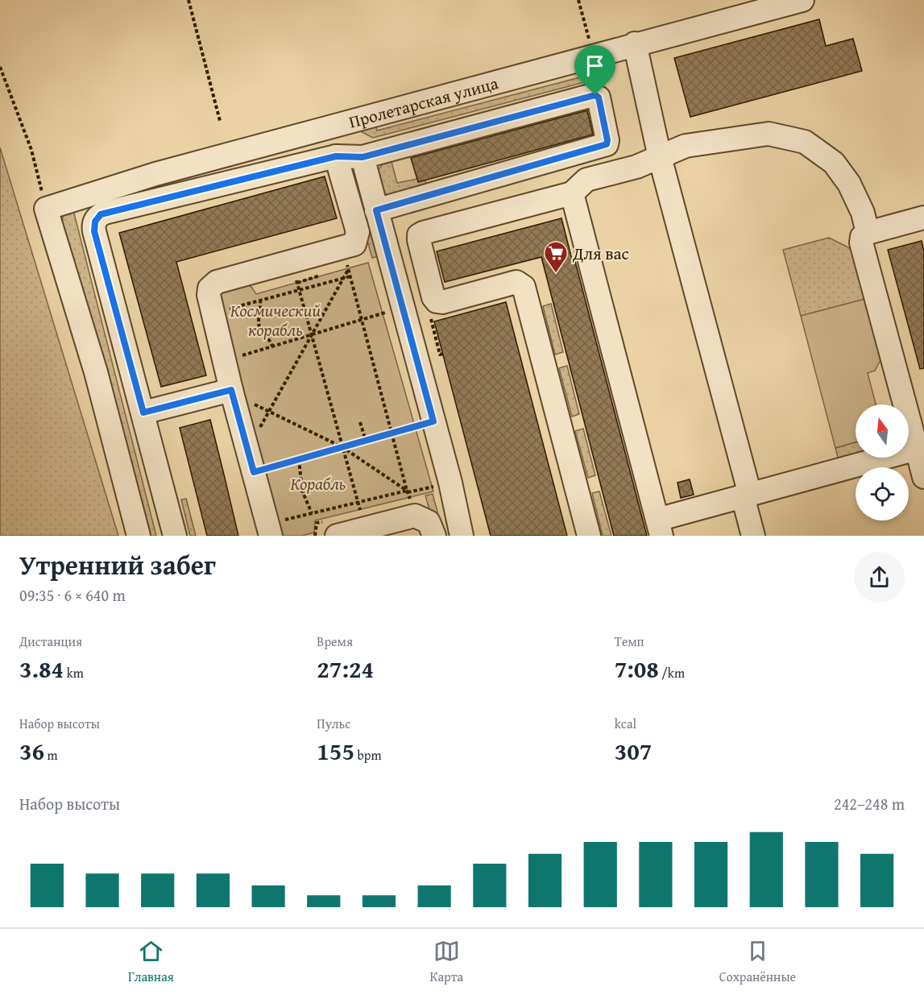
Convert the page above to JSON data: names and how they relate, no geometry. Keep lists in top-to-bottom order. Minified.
{"streets":{"street":["Пролетарская улица"]},"parks":["Космический корабль","Корабль"],"places":{"supermarket":["Для вас"]},"north":"top","page":{"heading":["Утренний забег","09:35 · 6 × 640 m"],"stats":[["Дистанция","3.84 km"],["Время","27:24"],["Темп","7:08 /km"],["Набор высоты","36 m"],["Пульс","155 bpm"],["kcal","307"]],"chart":["Набор высоты","242–248 m"],"tabs":["Главная","Карта","Сохранённые"]}}
